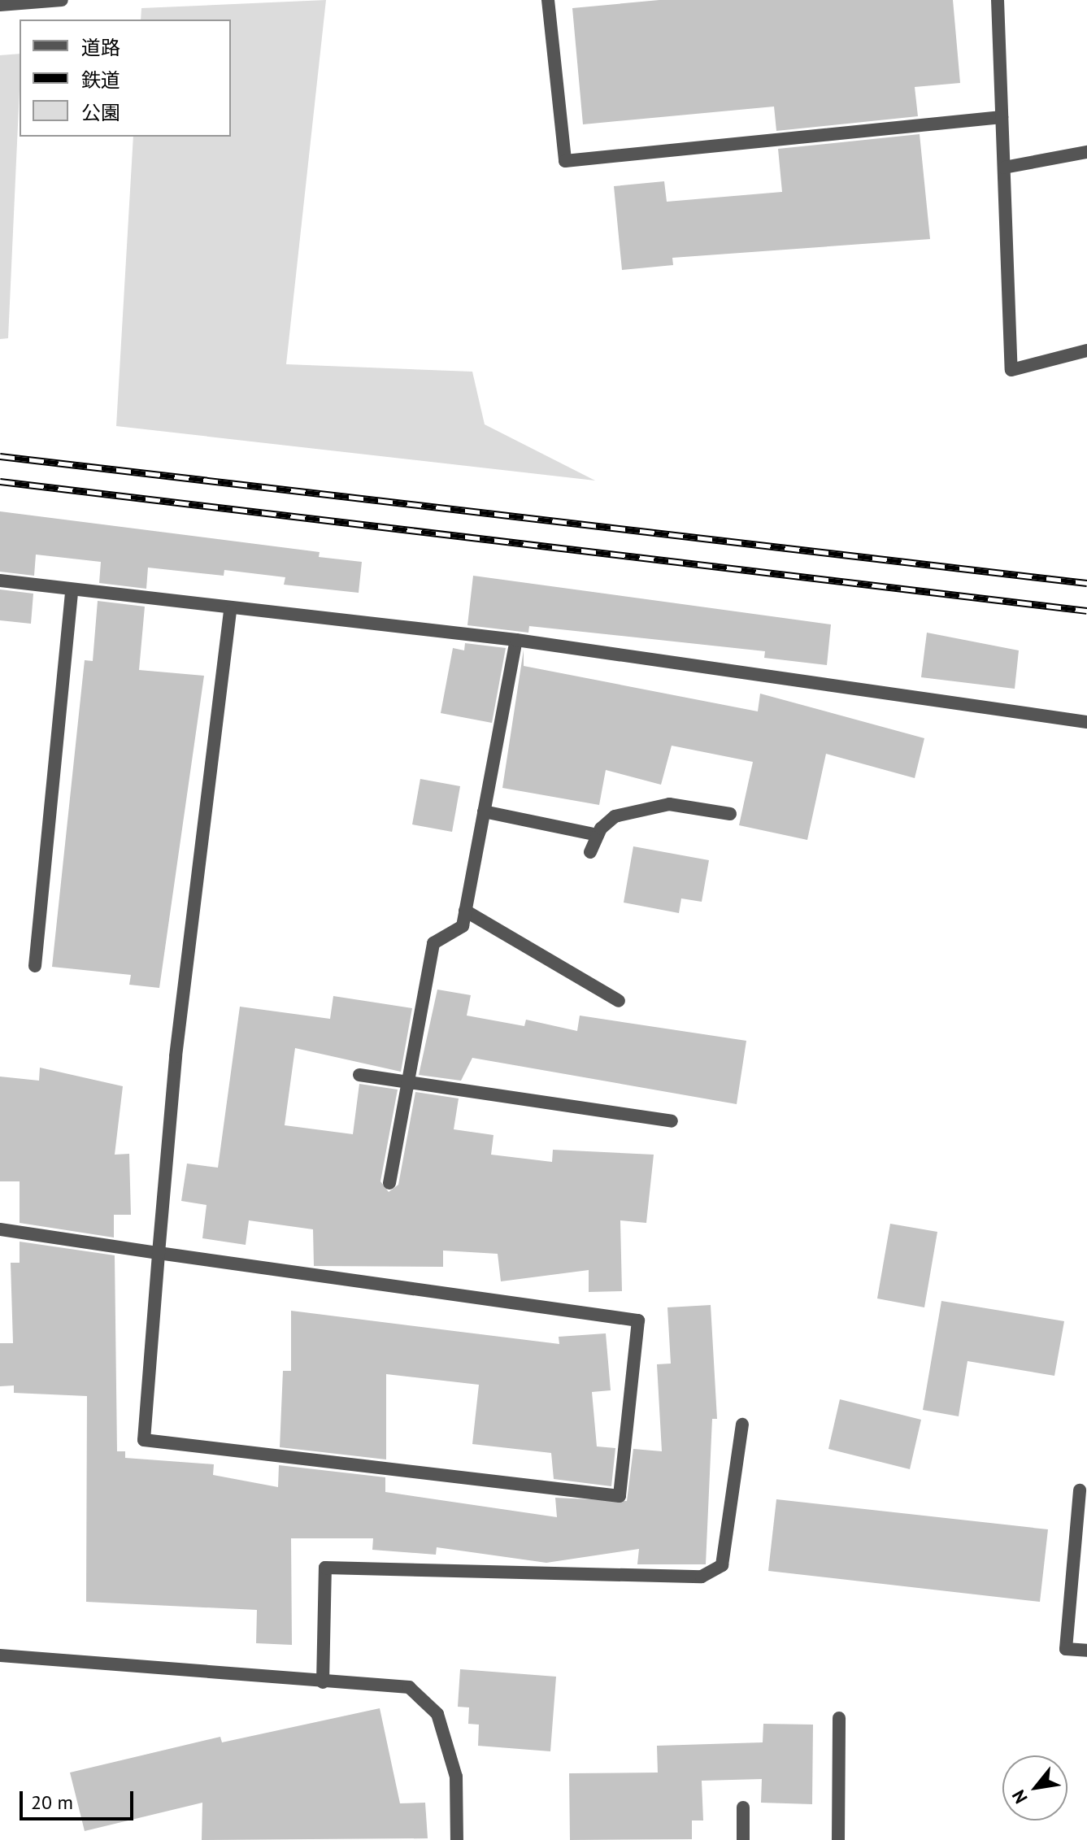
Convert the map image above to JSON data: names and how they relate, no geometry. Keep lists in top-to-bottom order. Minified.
{"legend":["道路","鉄道","公園"],"scale_bar":"20 m","north":"bottom left"}
